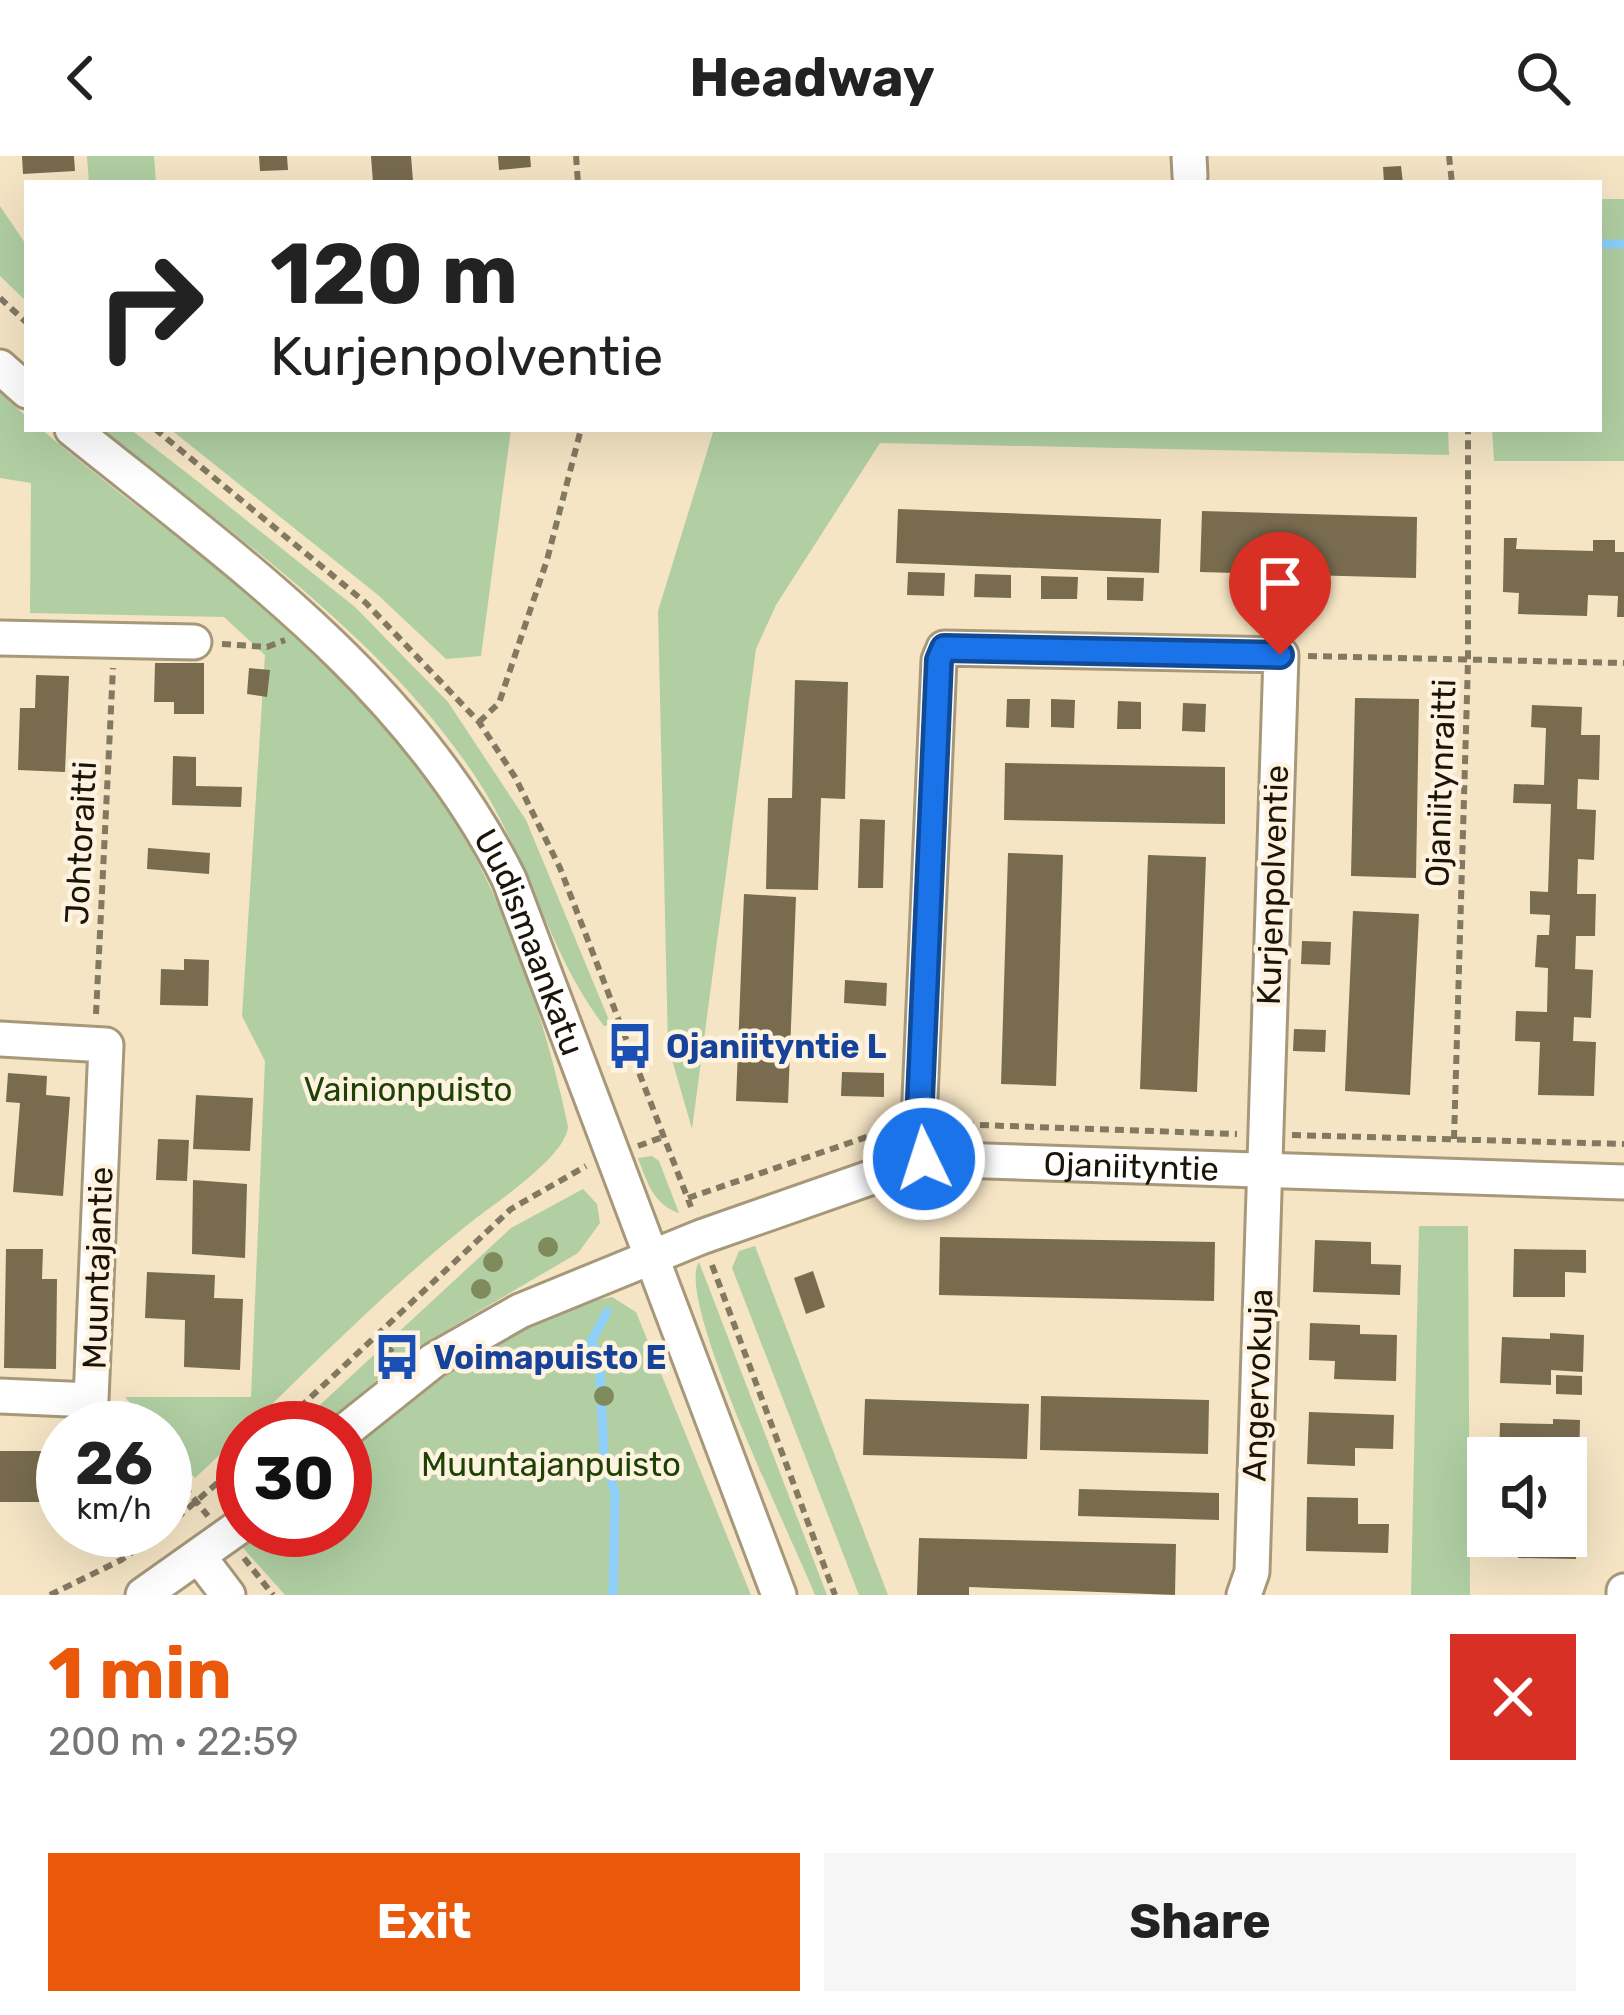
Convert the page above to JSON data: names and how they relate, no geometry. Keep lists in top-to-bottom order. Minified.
{"streets":{"street":["Kurjenpolventie","Uudismaankatu","Ojaniityntie","Muuntajantie","Angervokuja"],"path":["Ojaniitynraitti","Johtoraitti"]},"crossings":[["Johtoraitti","Muuntajantie"],["Kurjenpolventie","Ojaniityntie"],["Kurjenpolventie","Angervokuja"],["Uudismaankatu","Ojaniityntie"],["Ojaniityntie","Angervokuja"]],"parks":["Vainionpuisto","Muuntajanpuisto"],"places":{"bus stop":["Ojaniityntie L","Voimapuisto E"]},"page":{"header":"Headway","turn":["120 m","Kurjenpolventie"],"speed":"26 km/h","limit":"30","heading":["1 min","200 m · 22:59"],"buttons":["Exit","Share"]}}
